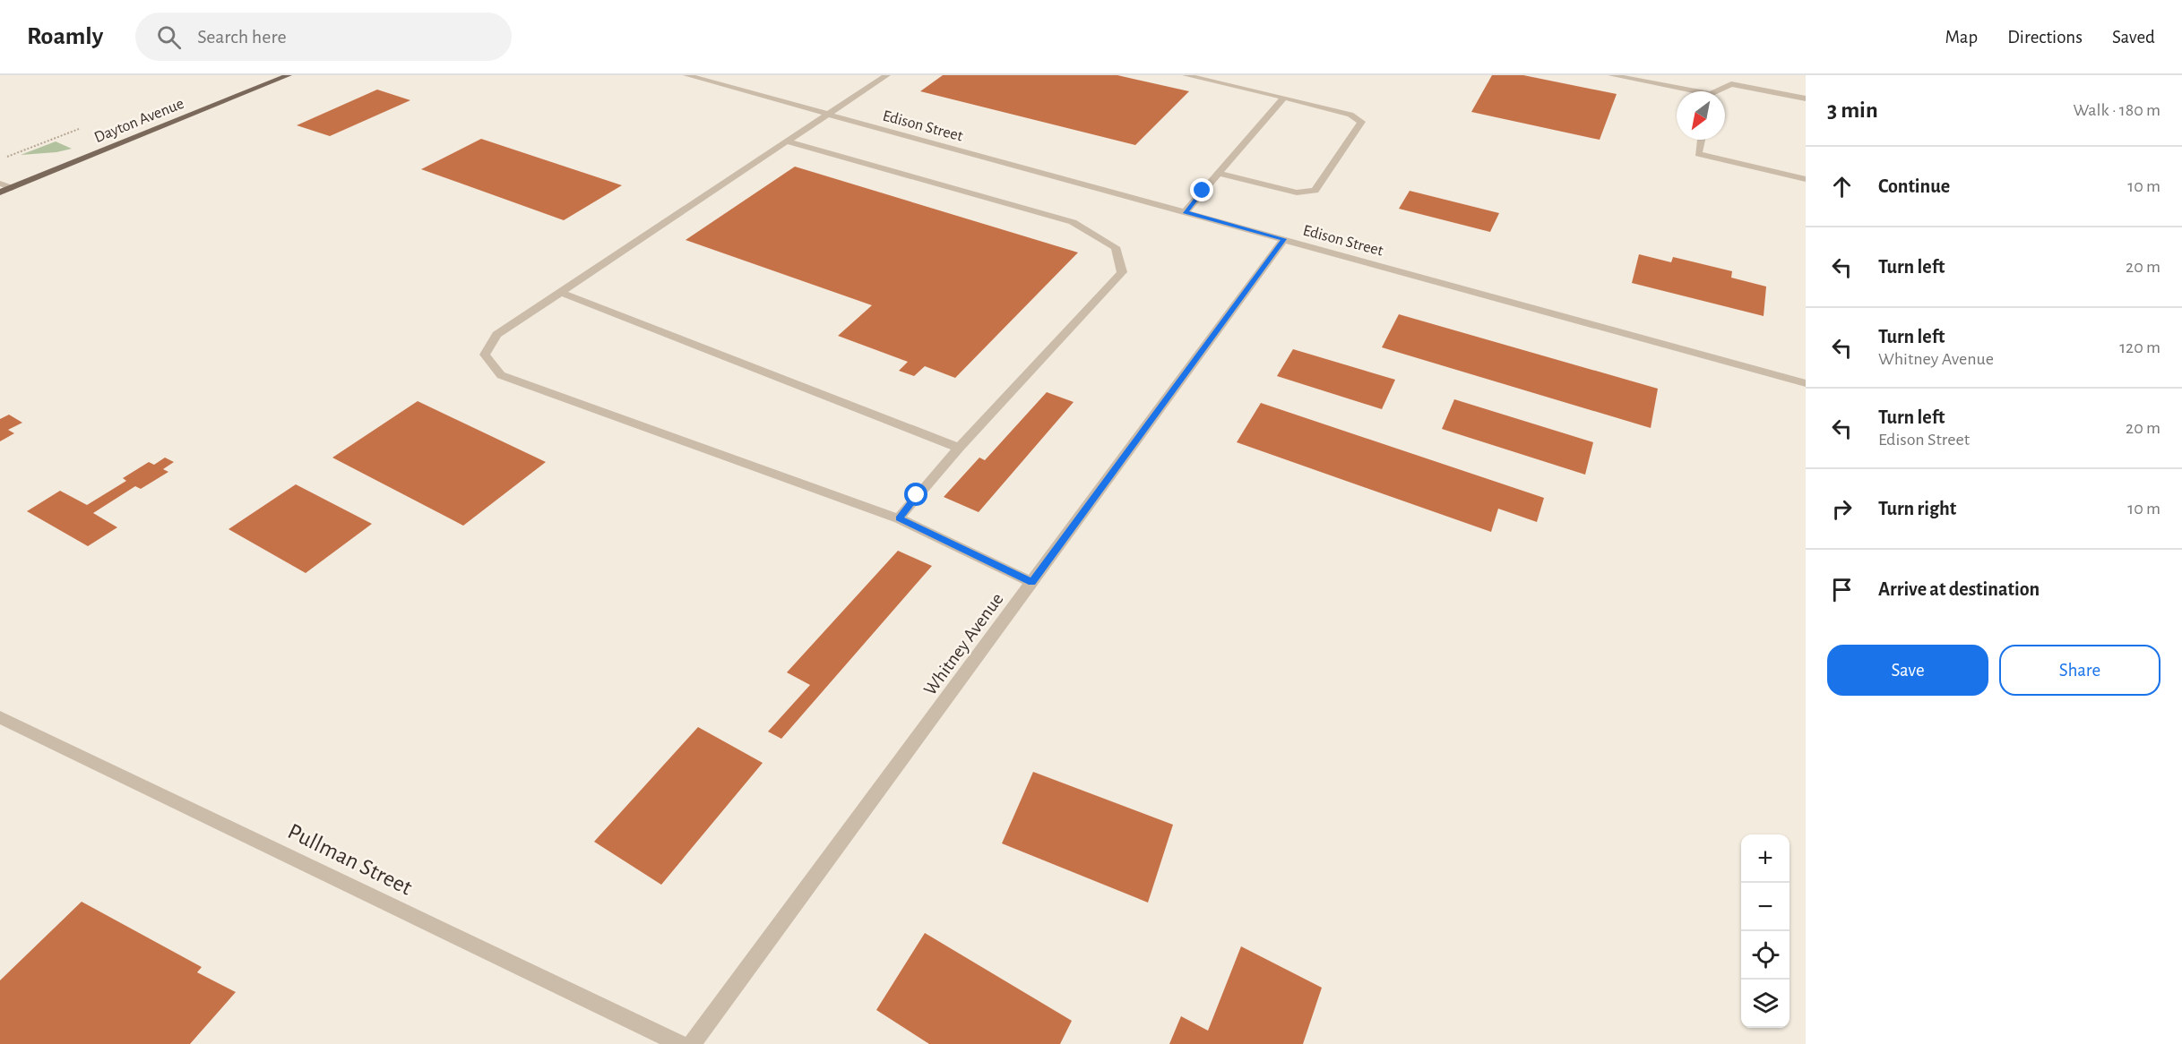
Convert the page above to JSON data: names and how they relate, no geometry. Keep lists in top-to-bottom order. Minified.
{"streets":{"main road":["Dayton Avenue"],"street":["Edison Street","Whitney Avenue","Pullman Street"]},"crossings":[["Edison Street","Whitney Avenue"]],"north":"bottom left","page":{"header":"Roamly","search":"Search here","nav":["Map","Directions","Saved"],"heading":["3 min","Walk · 180 m"],"list":[["Continue","10 m"],["Turn left","20 m"],["Turn left","Whitney Avenue","120 m"],["Turn left","Edison Street","20 m"],["Turn right","10 m"],"Arrive at destination"],"buttons":["Save","Share"],"map_buttons":["+","−"]}}
